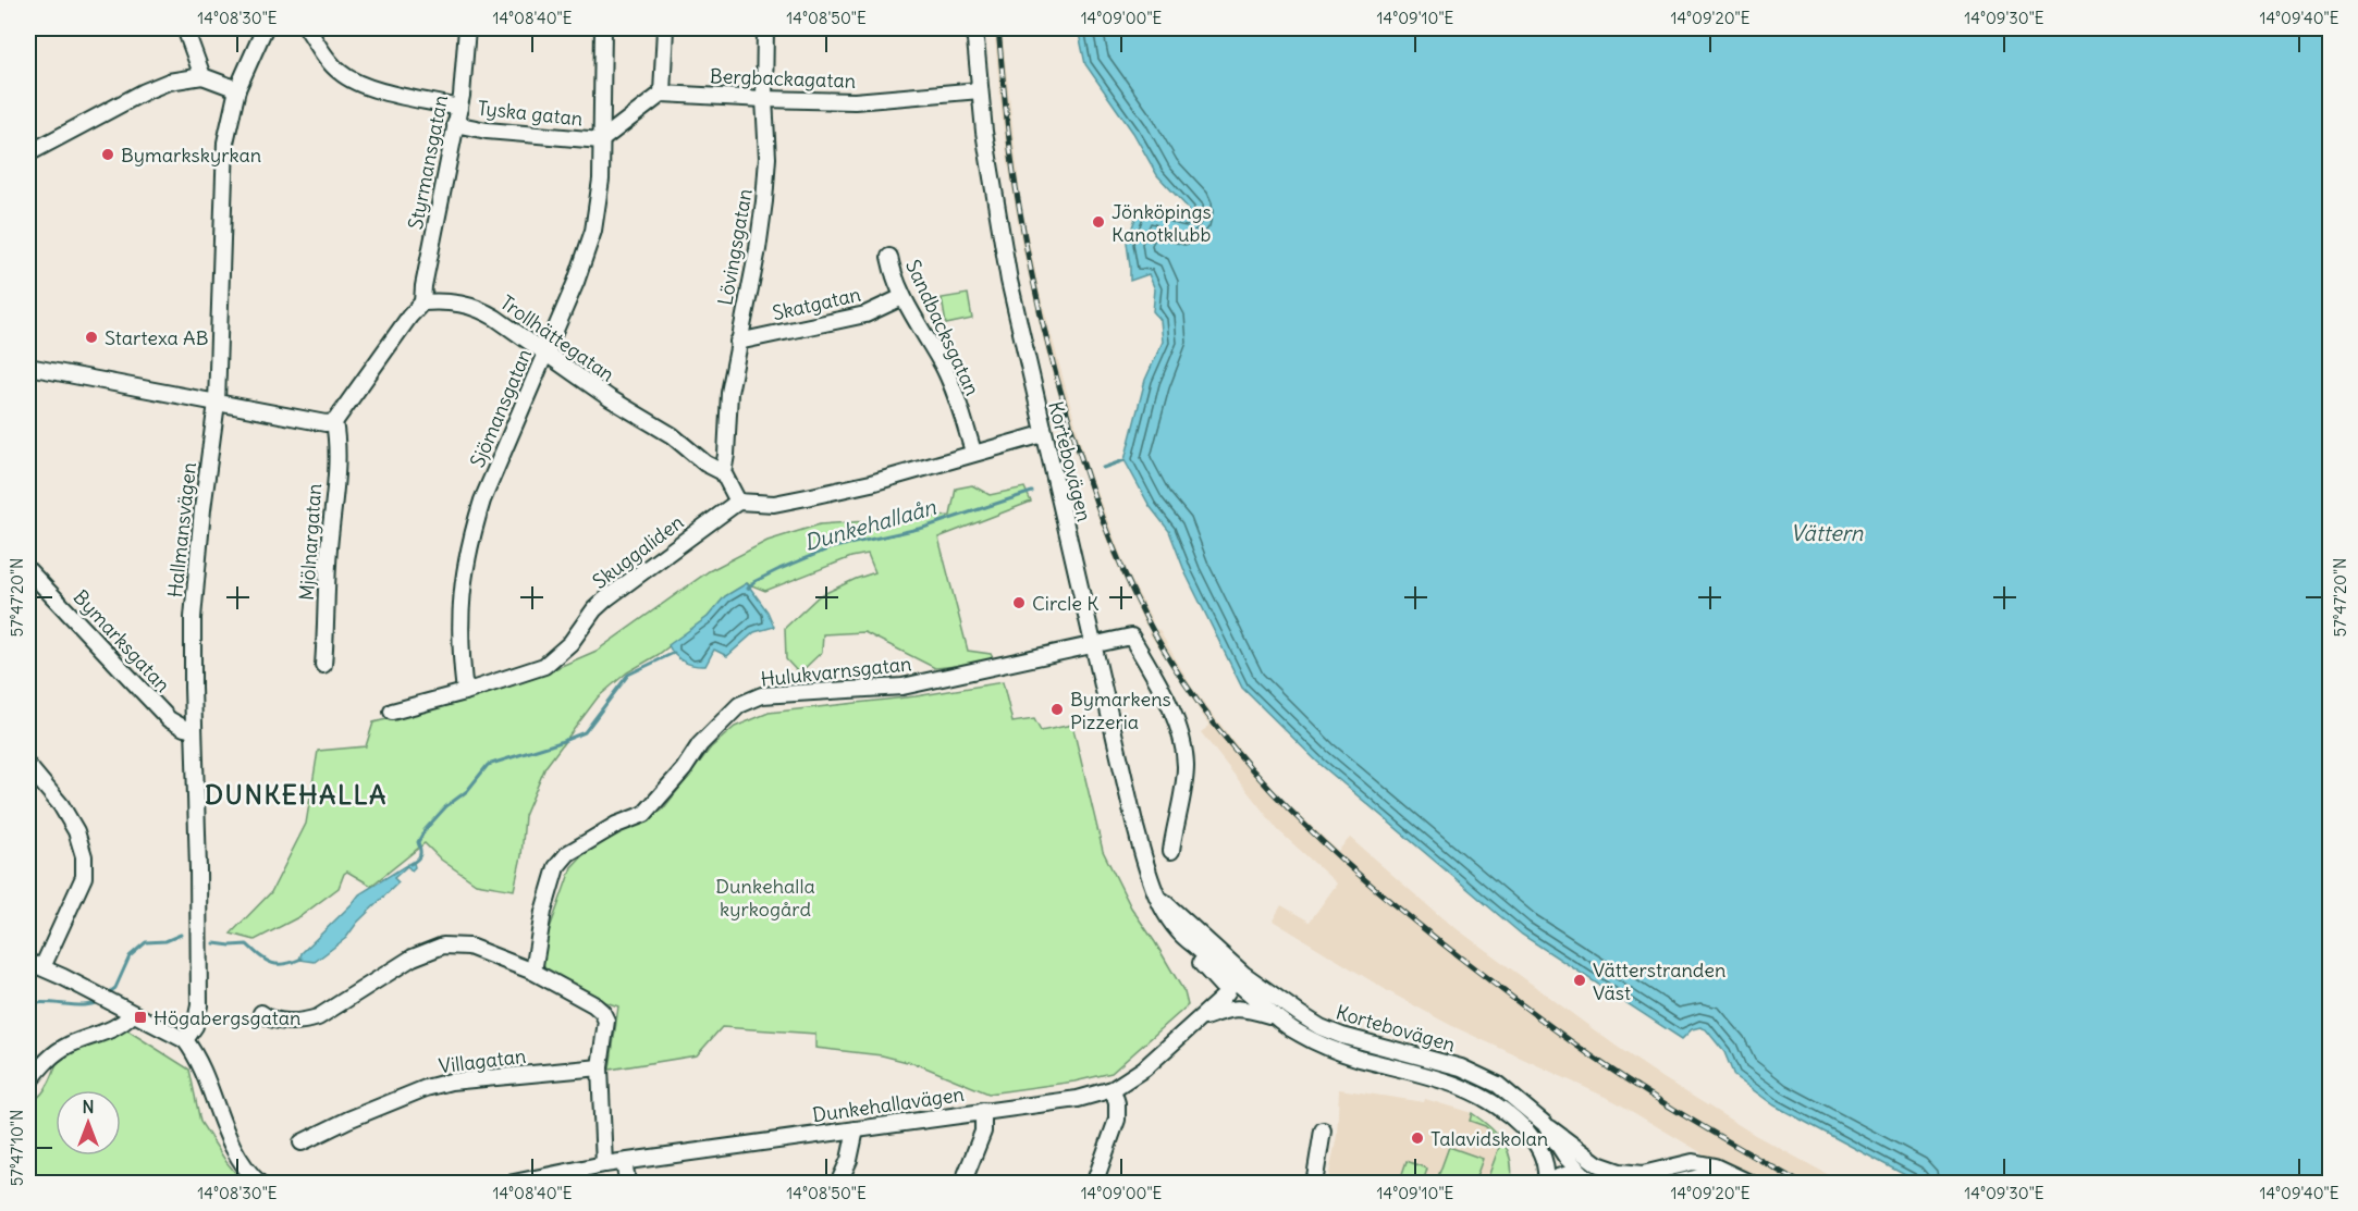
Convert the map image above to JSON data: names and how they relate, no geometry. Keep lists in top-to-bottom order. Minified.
{"streets":{"street":["Bergbackagatan","Tyska gatan","Styrmansgatan","Lövingsgatan","Skatgatan","Sandbacksgatan","Trollhättegatan","Sjömansgatan","Kortebovägen","Hallmansvägen","Mjölnargatan","Skuggaliden","Bymarksgatan","Hulukvarnsgatan","Villagatan","Dunkehallavägen"]},"crossings":[["Bergbackagatan","Lövingsgatan"],["Bergbackagatan","Kortebovägen"],["Tyska gatan","Styrmansgatan"],["Tyska gatan","Sjömansgatan"],["Styrmansgatan","Trollhättegatan"],["Lövingsgatan","Skatgatan"],["Lövingsgatan","Trollhättegatan"],["Skatgatan","Sandbacksgatan"],["Trollhättegatan","Sjömansgatan"],["Sjömansgatan","Skuggaliden"],["Kortebovägen","Hulukvarnsgatan"],["Kortebovägen","Dunkehallavägen"],["Hallmansvägen","Bymarksgatan"]],"districts":["DUNKEHALLA"],"water":["Dunkehallaån","Vättern"],"parks":["Dunkehalla kyrkogård"],"places":{"other":["Bymarkskyrkan","Jönköpings Kanotklubb","Startexa AB","Circle K","Bymarkens Pizzeria","Vätterstranden Väst","Talavidskolan"],"transit":["Högabergsgatan"]},"north":"top","coordinates":["14°08'30\"E","14°08'40\"E","14°08'50\"E","14°09'00\"E","14°09'10\"E","14°09'20\"E","14°09'30\"E","14°09'40\"E","57°47'20\"N","57°47'10\"N"]}
